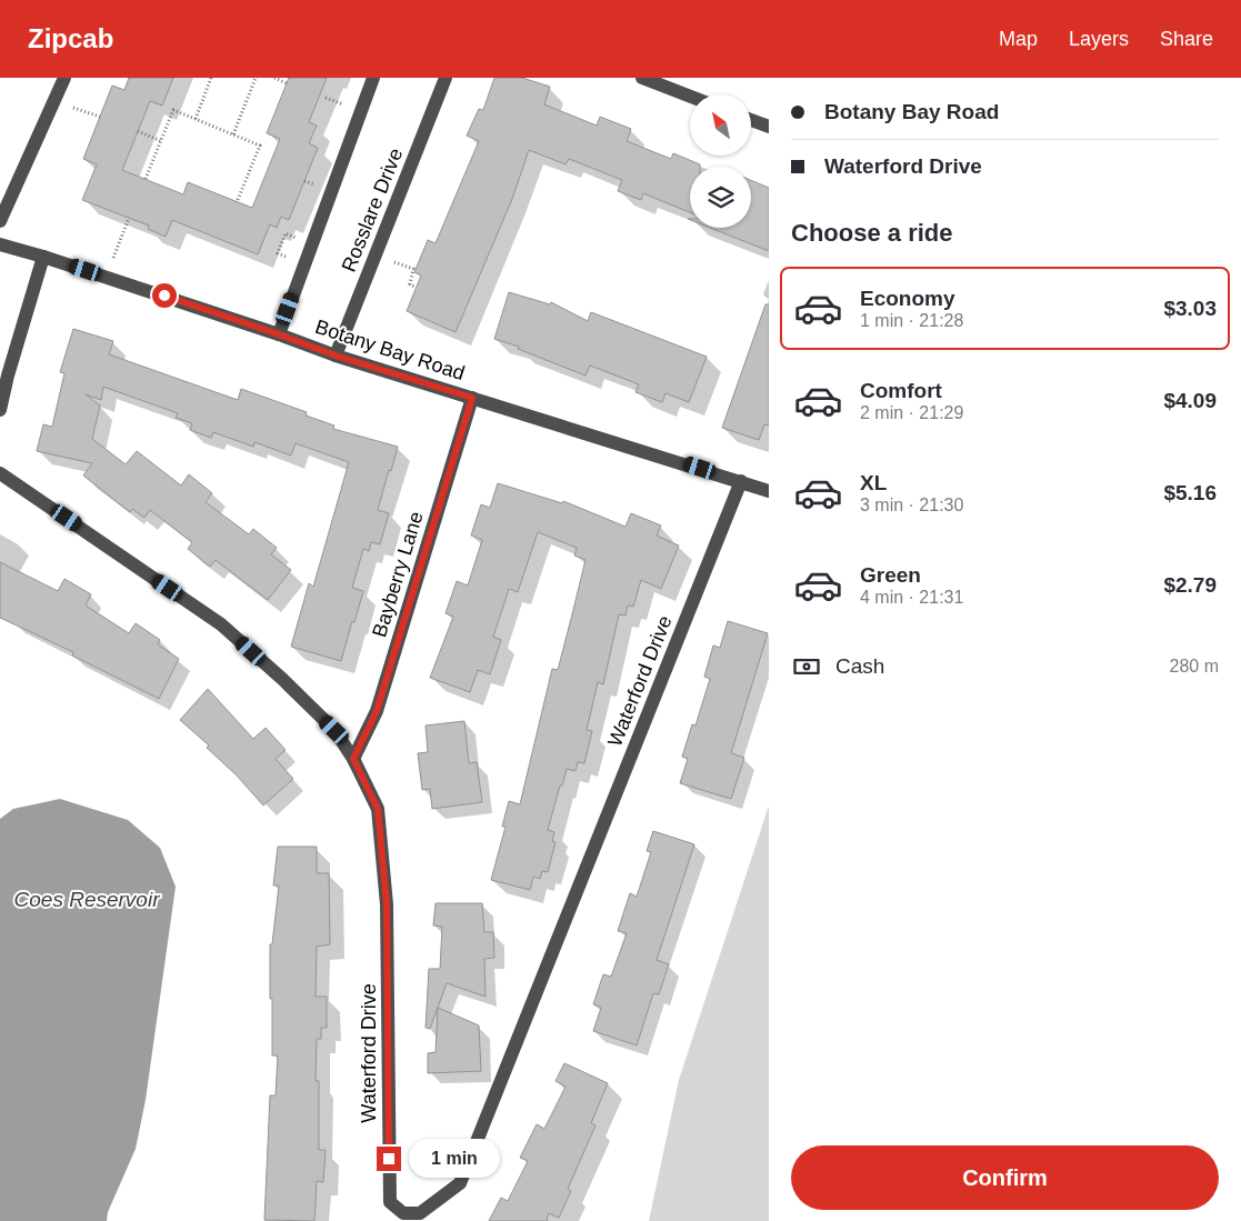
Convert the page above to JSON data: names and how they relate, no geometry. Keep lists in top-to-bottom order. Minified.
{"streets":{"street":["Rosslare Drive","Botany Bay Road","Bayberry Lane","Waterford Drive"]},"crossings":[["Rosslare Drive","Botany Bay Road"],["Botany Bay Road","Bayberry Lane"],["Botany Bay Road","Waterford Drive"],["Bayberry Lane","Waterford Drive"]],"water":["Coes Reservoir"],"north":"top left","page":{"header":"Zipcab","nav":["Map","Layers","Share"],"banner":["Botany Bay Road","Waterford Drive"],"heading":"Choose a ride","list":[{"name":"Economy","note":"1 min · 21:28","value":"$3.03"},{"name":"Comfort","note":"2 min · 21:29","value":"$4.09"},{"name":"XL","note":"3 min · 21:30","value":"$5.16"},{"name":"Green","note":"4 min · 21:31","value":"$2.79"}],"pay":["Cash","280 m"],"buttons":"Confirm","bubble":"1 min"}}
